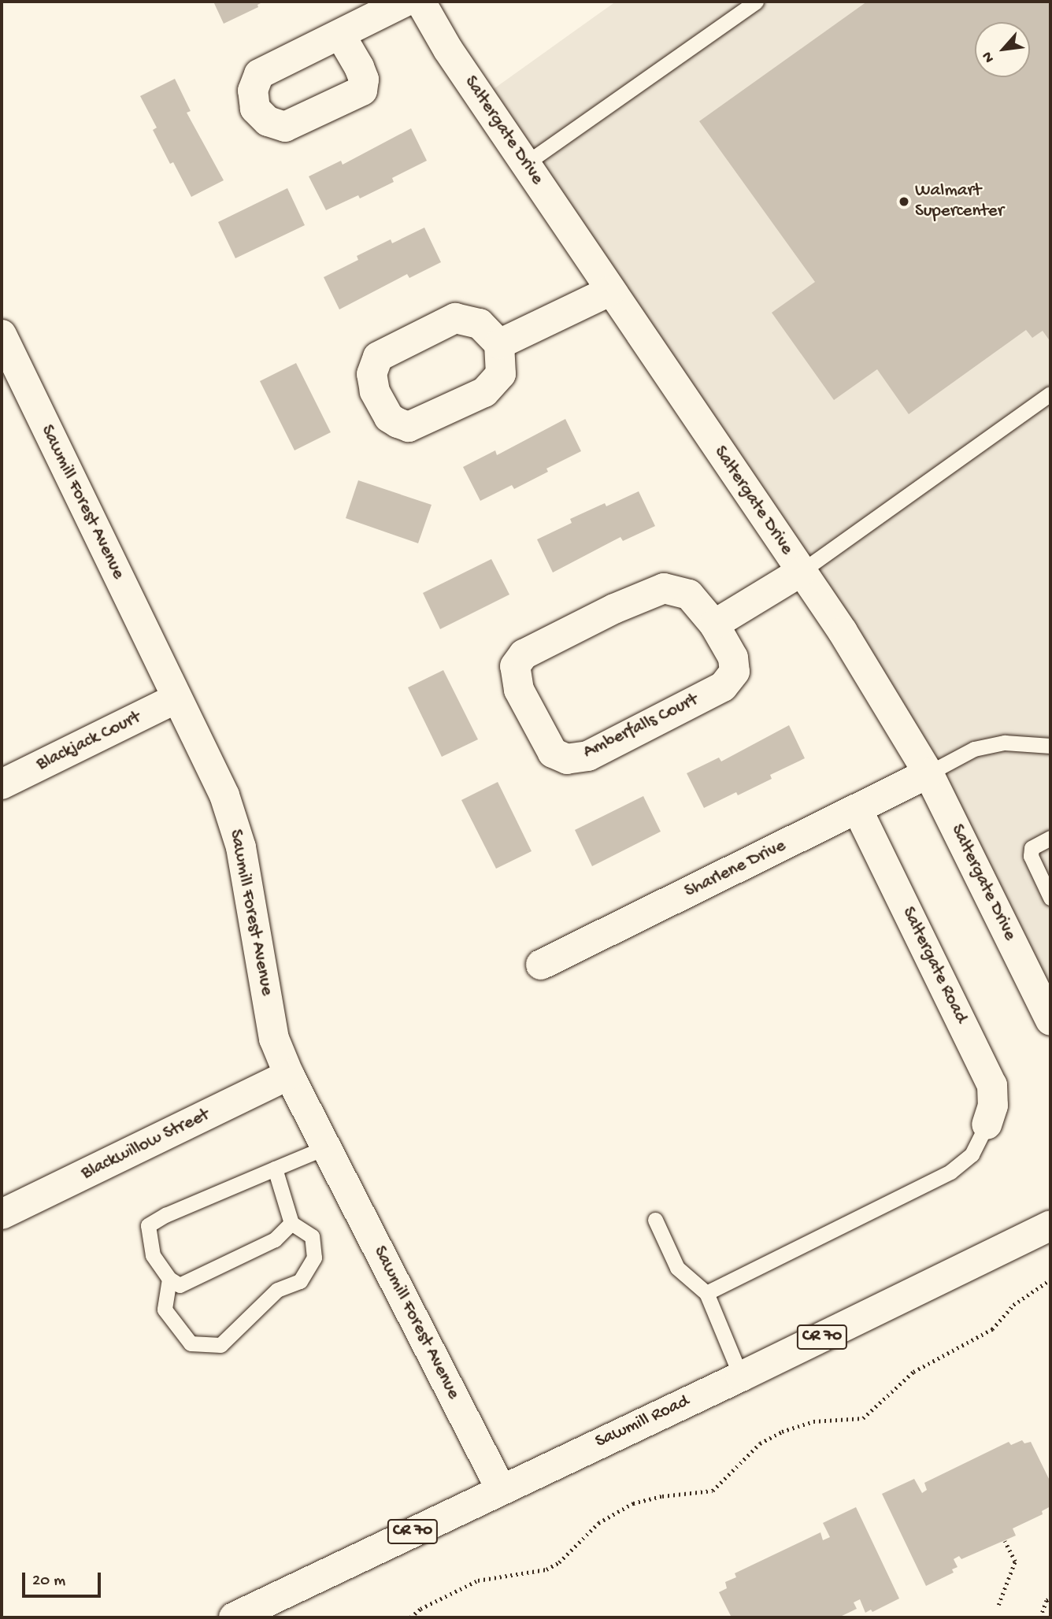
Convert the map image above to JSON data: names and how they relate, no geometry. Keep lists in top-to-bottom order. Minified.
{"streets":{"street":["Saltergate Drive","Sawmill Forest Avenue","Amberfalls Court","Blackjack Court","Sharlene Drive","Saltergate Road","Blackwillow Street","CR 70","Sawmill Road"]},"crossings":[["Saltergate Drive","Sharlene Drive"],["Sawmill Forest Avenue","Blackjack Court"],["Sawmill Forest Avenue","Blackwillow Street"],["Sawmill Forest Avenue","Sawmill Road"],["Sharlene Drive","Saltergate Road"]],"places":["Walmart Supercenter"],"scale_bar":"20 m","north":"bottom left"}
